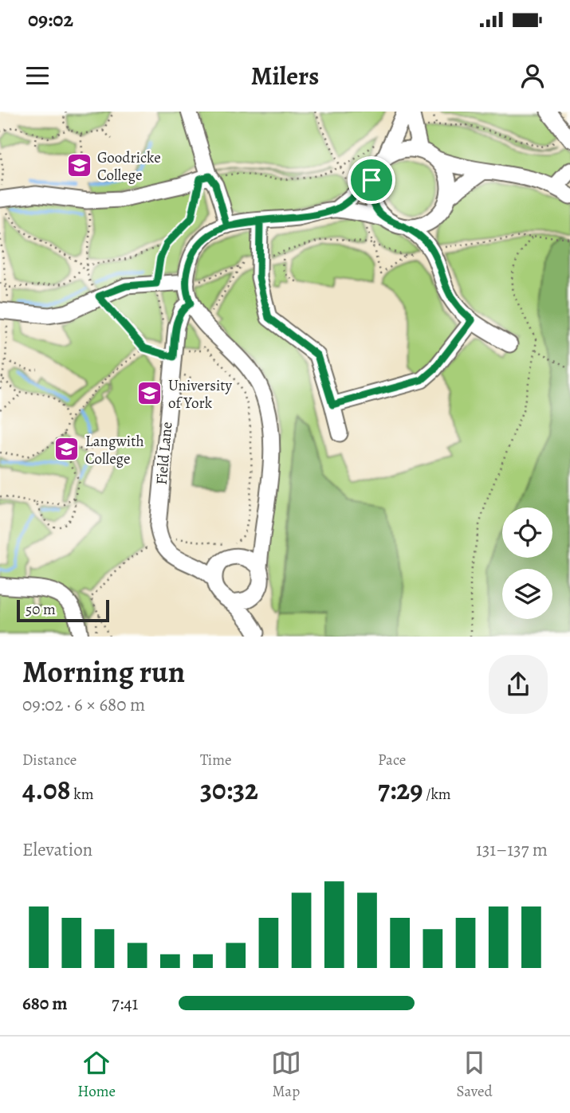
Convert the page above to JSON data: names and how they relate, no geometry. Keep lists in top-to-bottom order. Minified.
{"streets":{"street":["Field Lane"]},"places":{"school or university":["Goodricke College","University of York","Langwith College"]},"scale_bar":"50 m","page":{"status":"09:02","header":"Milers","scale":"50 m","heading":["Morning run","09:02 · 6 × 680 m"],"stats":[["Distance","4.08 km"],["Time","30:32"],["Pace","7:29 /km"]],"chart":["Elevation","131–137 m"],"list":[{"name":"680 m","note":"7:41"}],"tabs":["Home","Map","Saved"]}}
